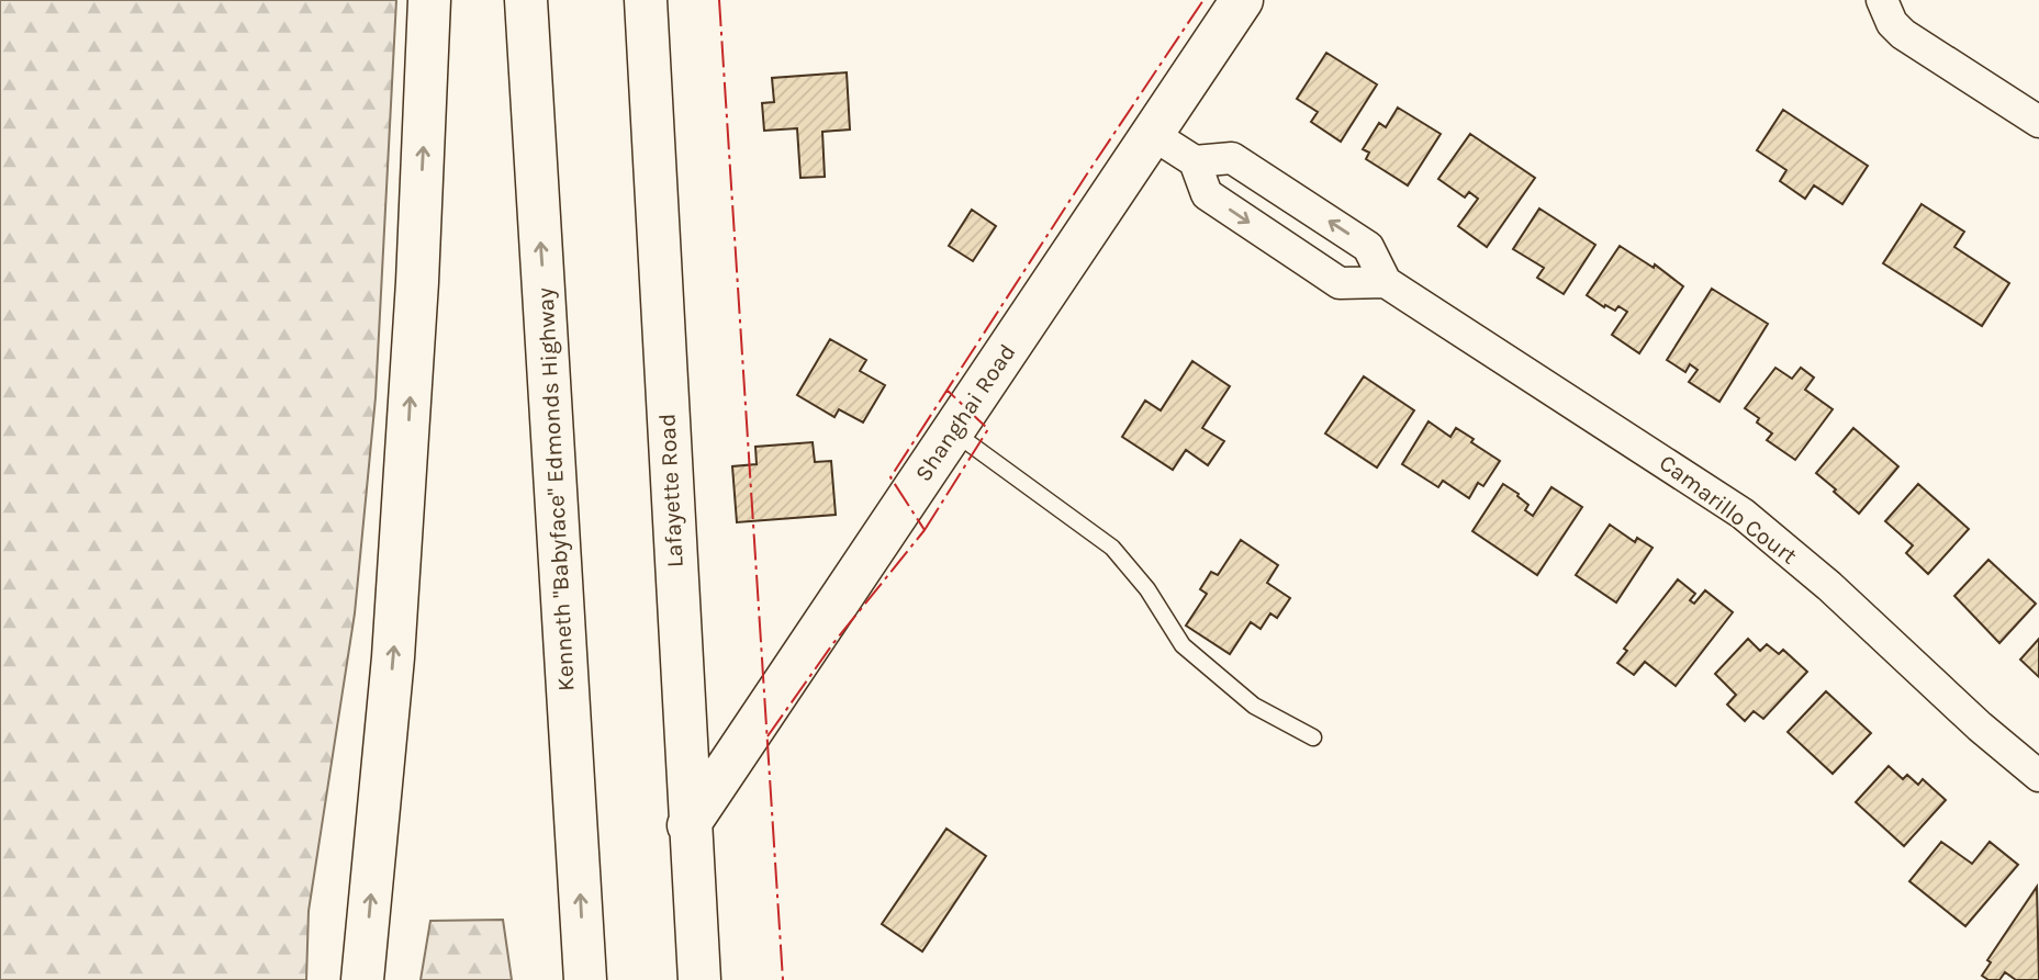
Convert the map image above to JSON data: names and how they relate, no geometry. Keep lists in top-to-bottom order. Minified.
{"streets":{"main road":["Shanghai Road","Kenneth \"Babyface\" Edmonds Highway","Lafayette Road"],"street":["Camarillo Court"]},"crossings":[["Shanghai Road","Lafayette Road"]]}
